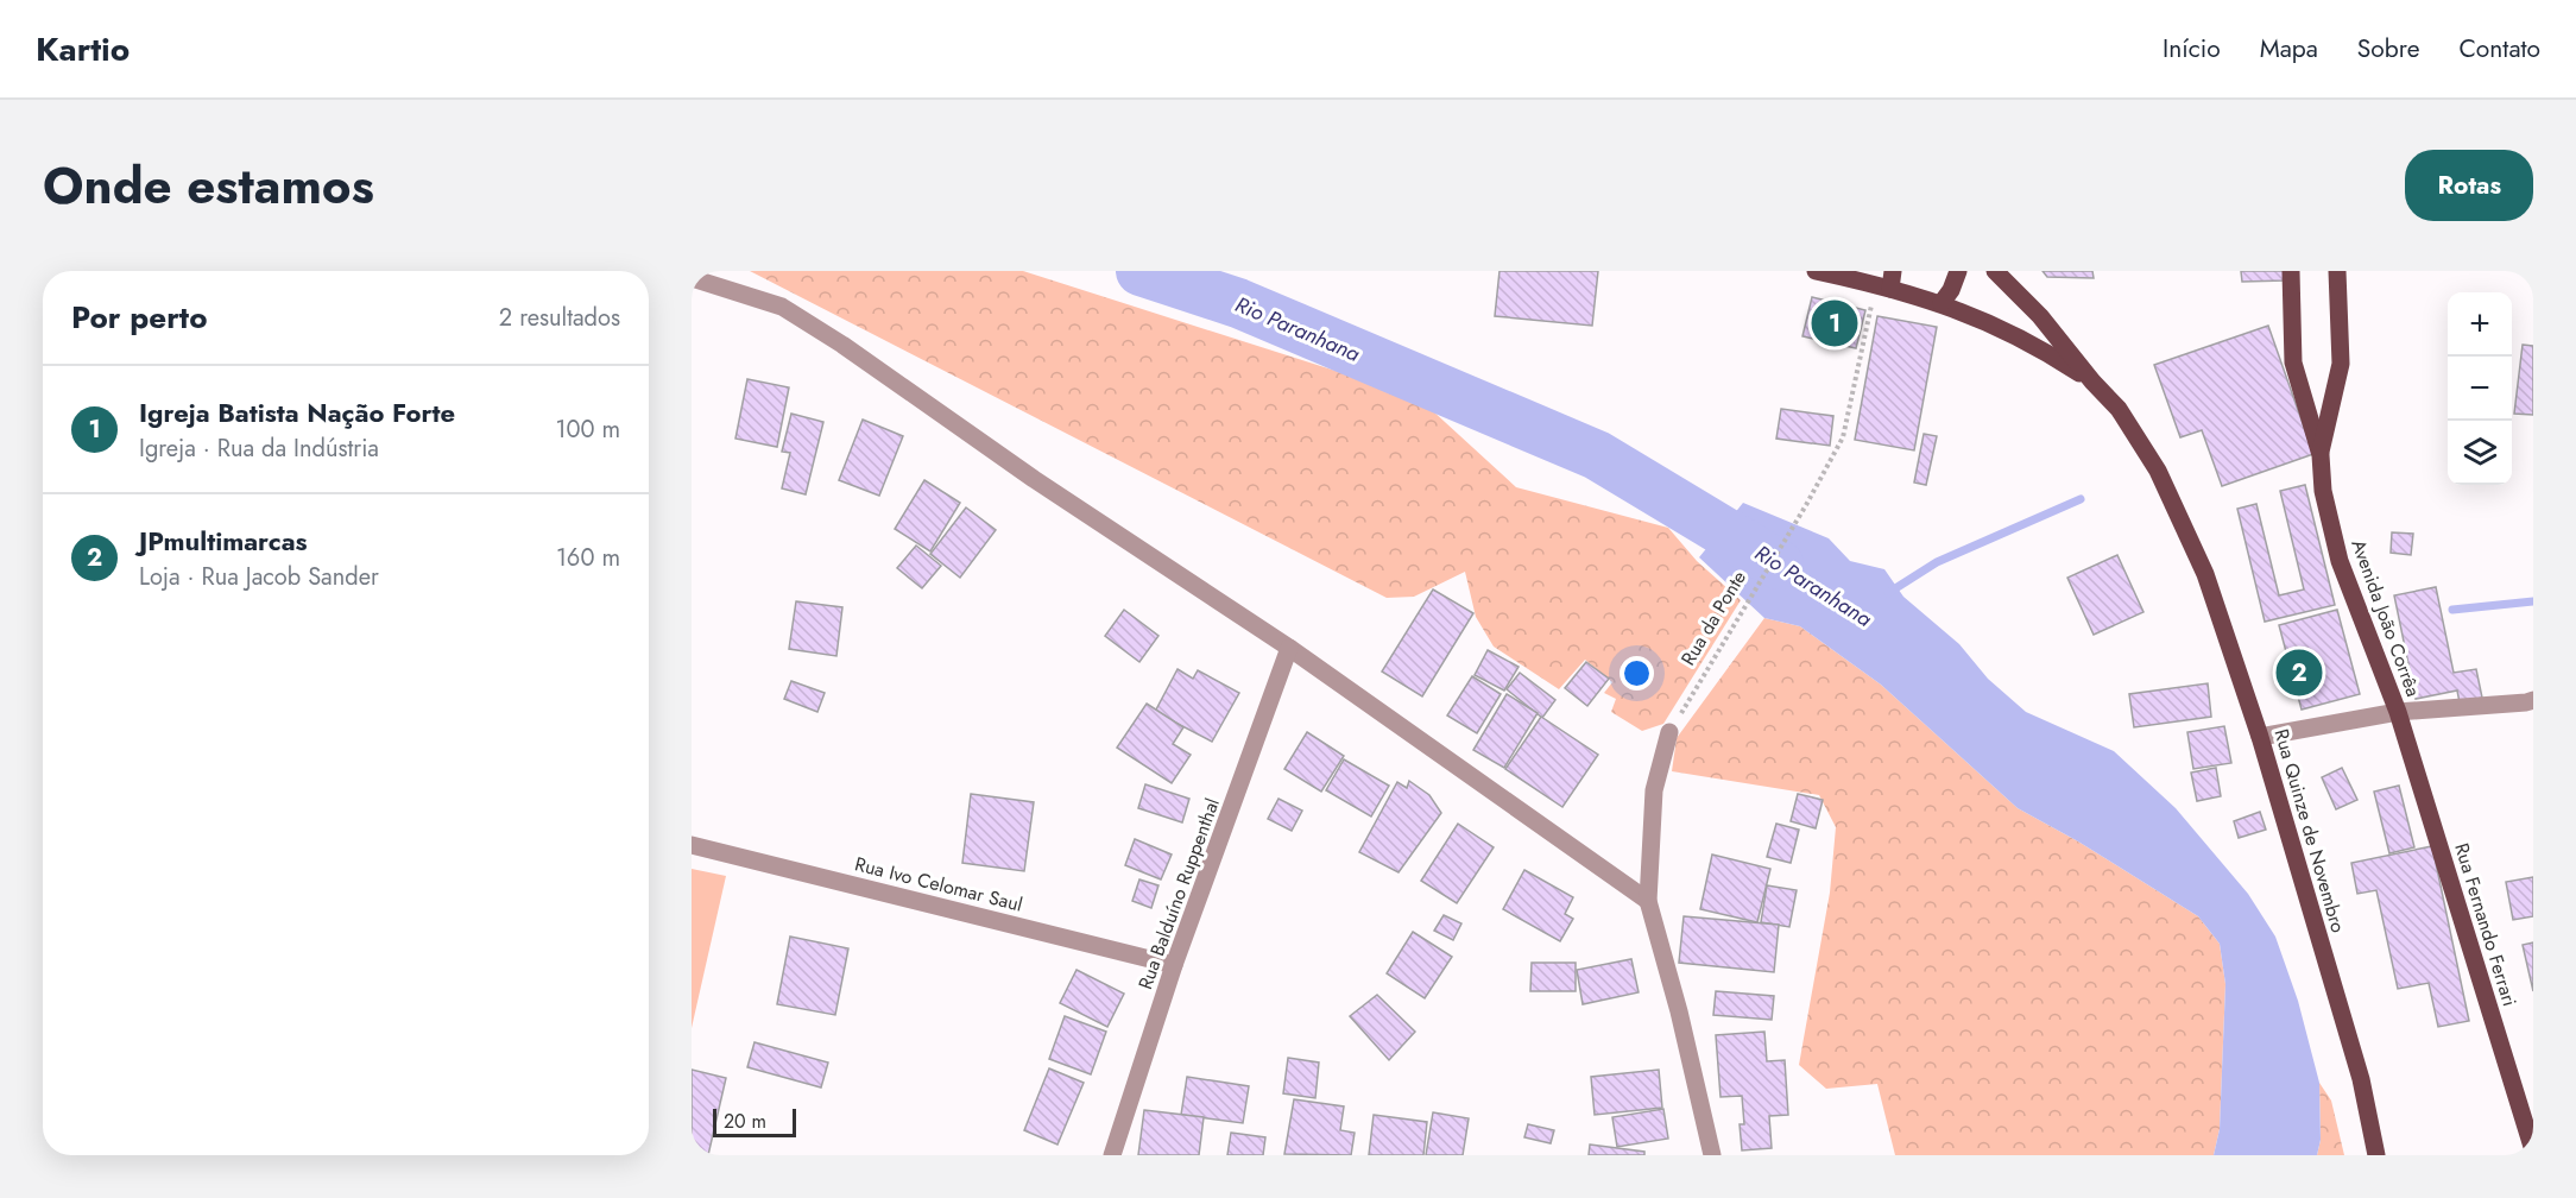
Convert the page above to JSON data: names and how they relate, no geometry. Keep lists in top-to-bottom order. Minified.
{"streets":{"main road":["Avenida João Corrêa","Rua Quinze de Novembro","Rua Fernando Ferrari"],"street":["Rua Ivo Celomar Saul","Rua Balduíno Ruppenthal"],"path":["Rua da Ponte"]},"crossings":[["Rua da Ponte","Rua Quinze de Novembro"],["Avenida João Corrêa","Rua Fernando Ferrari"],["Rua Ivo Celomar Saul","Rua Balduíno Ruppenthal"]],"water":["Rio Paranhana"],"scale_bar":"20 m","page":{"header":"Kartio","nav":["Início","Mapa","Sobre","Contato"],"title":"Onde estamos","buttons":"Rotas","heading":["Por perto","2 resultados"],"map_buttons":["+","−"],"pins":["1","2"],"list":[{"mark":"1","name":"Igreja Batista Nação Forte","note":"Igreja · Rua da Indústria","value":"100 m"},{"mark":"2","name":"JPmultimarcas","note":"Loja · Rua Jacob Sander","value":"160 m"}],"scale":"20 m"}}
